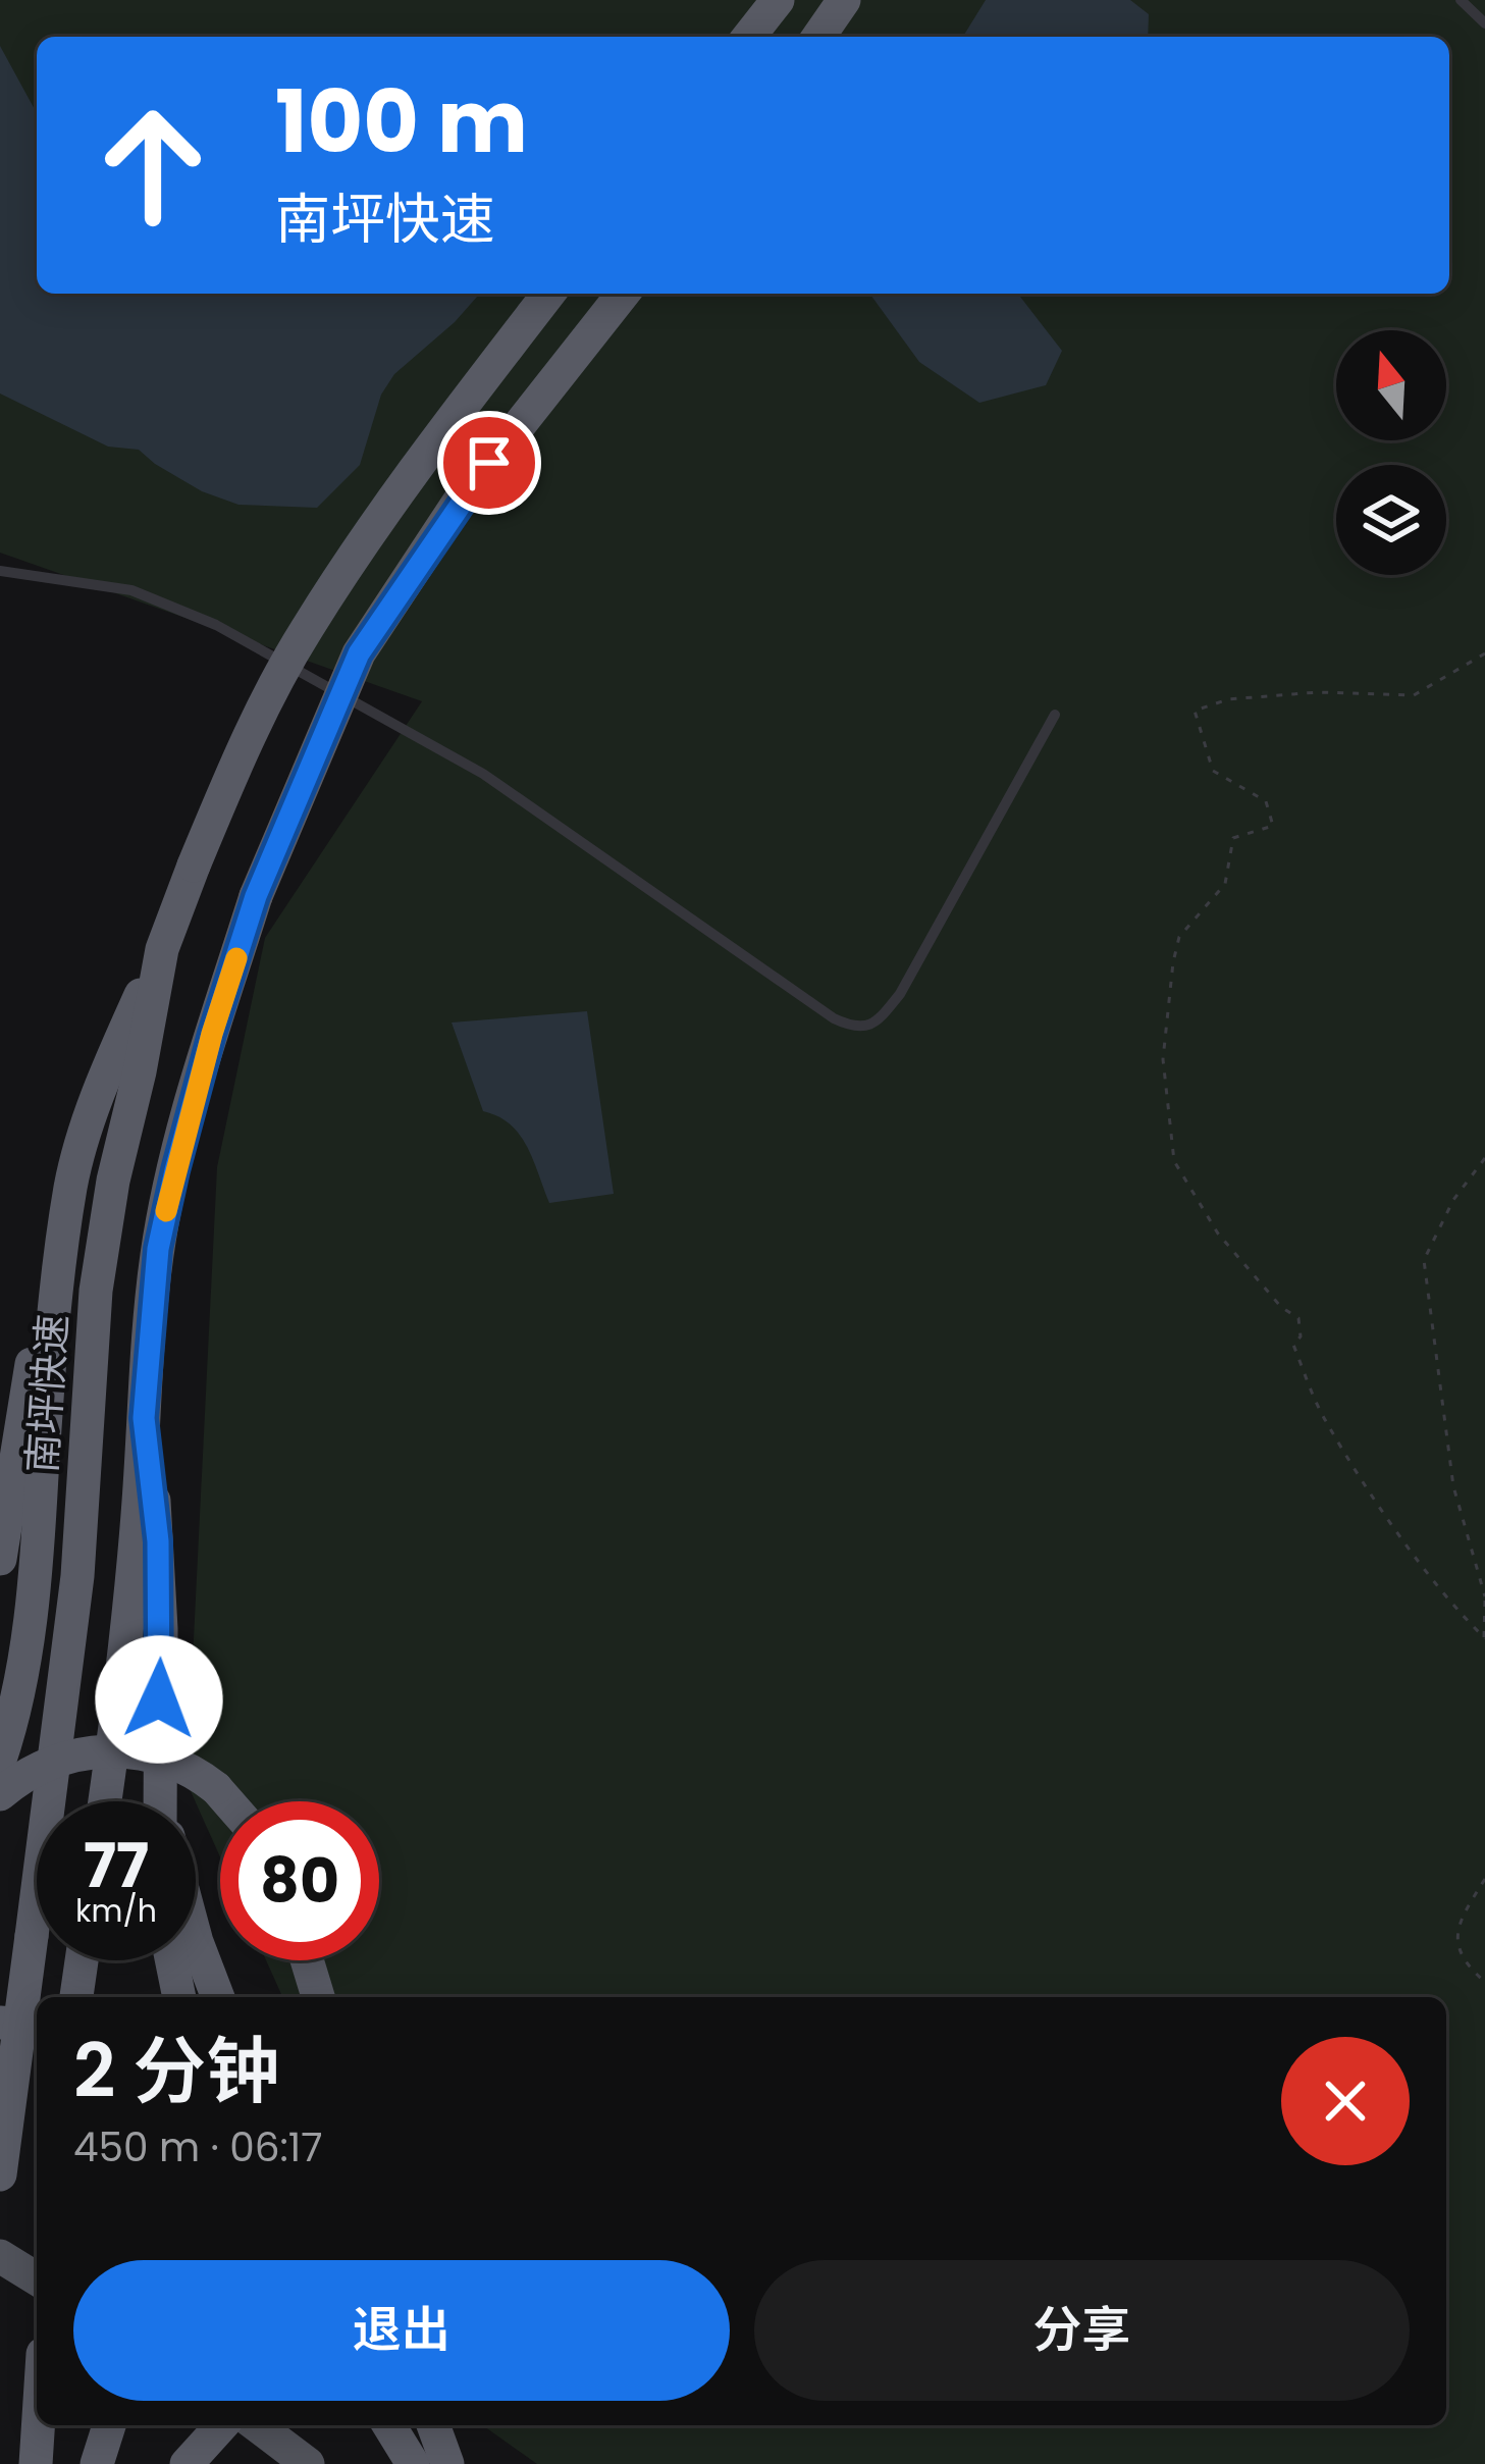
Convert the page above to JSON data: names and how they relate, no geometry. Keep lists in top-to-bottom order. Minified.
{"streets":{"highway":["南坪快速"]},"north":"top","page":{"turn":["100 m","南坪快速"],"speed":"77 km/h","limit":"80","heading":["2 分钟","450 m · 06:17"],"buttons":["退出","分享"]}}
